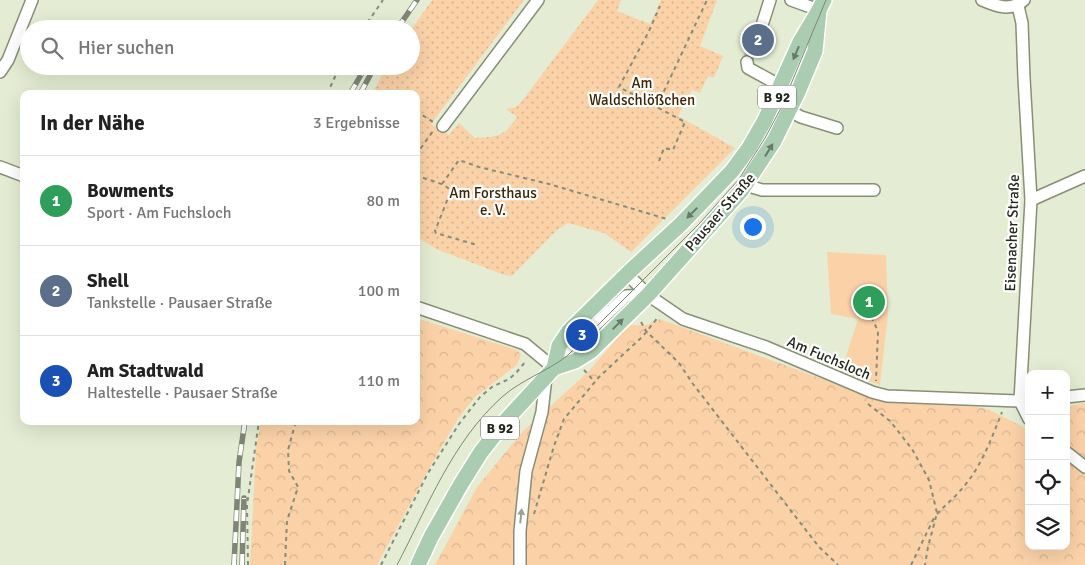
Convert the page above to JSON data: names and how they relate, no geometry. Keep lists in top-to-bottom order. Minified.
{"streets":{"main road":["B 92","Pausaer Straße"],"street":["Eisenacher Straße","Am Fuchsloch"]},"crossings":[["Pausaer Straße","Am Fuchsloch"],["Eisenacher Straße","Am Fuchsloch"]],"parks":["Am Waldschlößchen","Am Forsthaus e. V."],"page":{"search":"Hier suchen","pins":["2","1","3"],"heading":["In der Nähe","3 Ergebnisse"],"list":[{"mark":"1","name":"Bowments","note":"Sport · Am Fuchsloch","value":"80 m"},{"mark":"2","name":"Shell","note":"Tankstelle · Pausaer Straße","value":"100 m"},{"mark":"3","name":"Am Stadtwald","note":"Haltestelle · Pausaer Straße","value":"110 m"}],"map_buttons":["+","−"]}}
